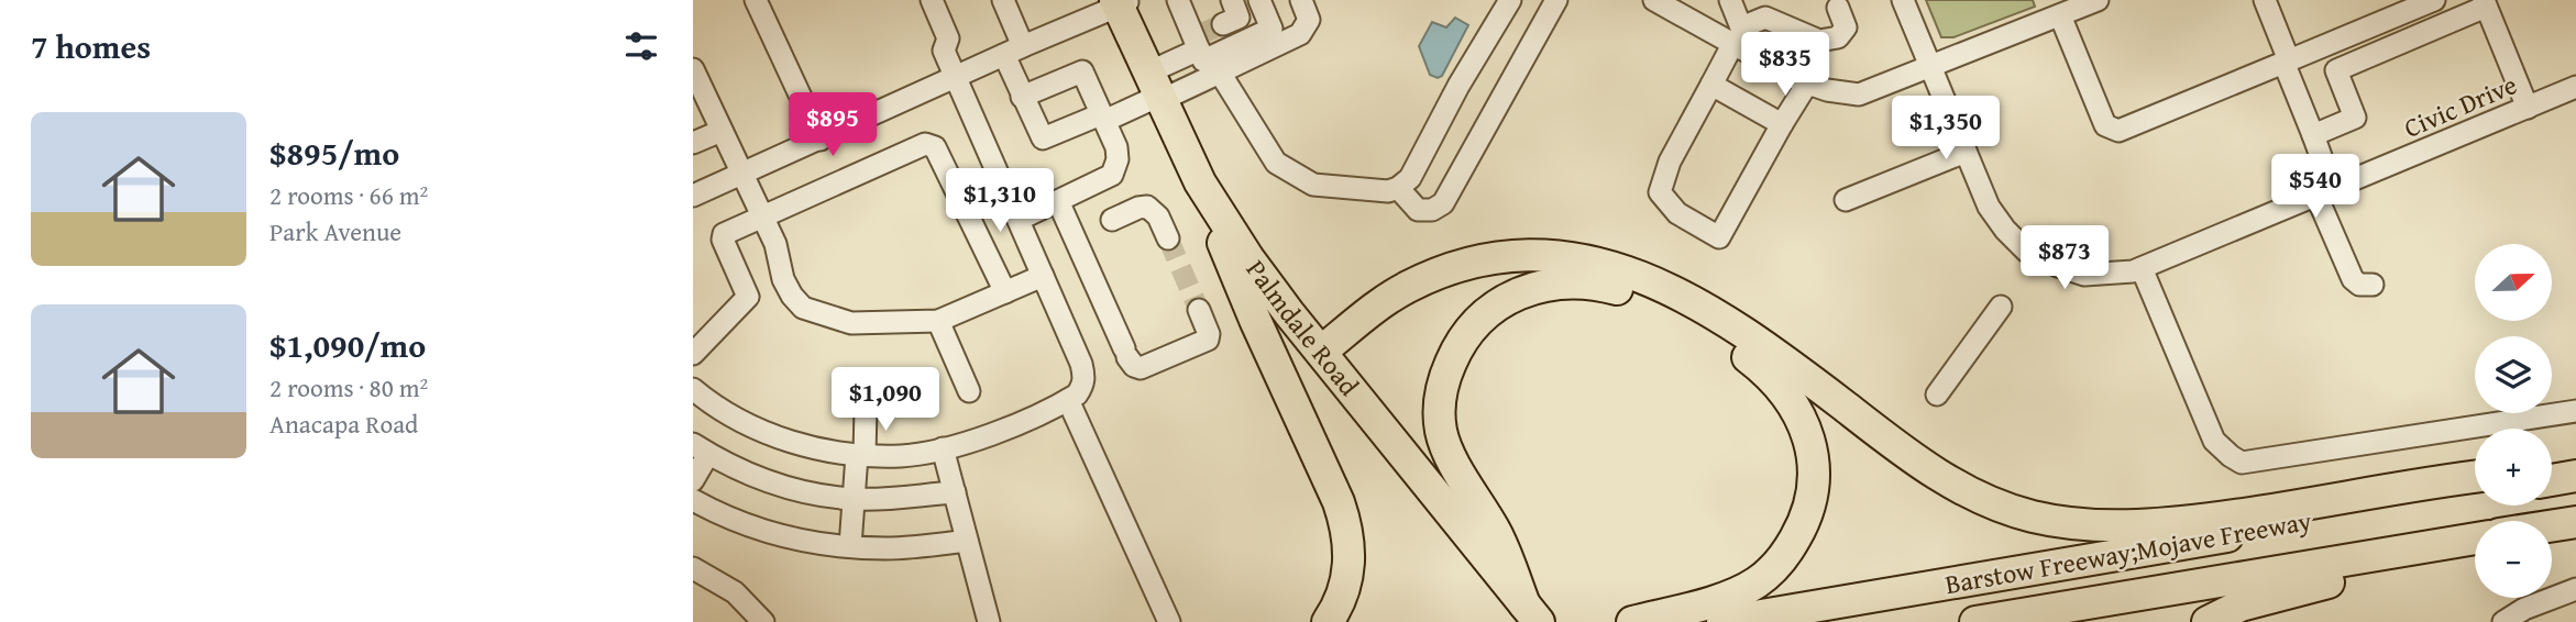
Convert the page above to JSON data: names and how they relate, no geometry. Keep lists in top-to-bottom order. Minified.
{"streets":{"highway":["Palmdale Road","Barstow Freeway;Mojave Freeway"],"street":["Civic Drive"]},"north":"right","page":{"heading":"7 homes","price":["$835","$895","$1,350","$540","$1,310","$873","$1,090"],"list":[{"name":"$895/mo","note":"2 rooms · 66 m² · Park Avenue"},{"name":"$1,090/mo","note":"2 rooms · 80 m² · Anacapa Road"}],"map_buttons":["+","−"]}}
